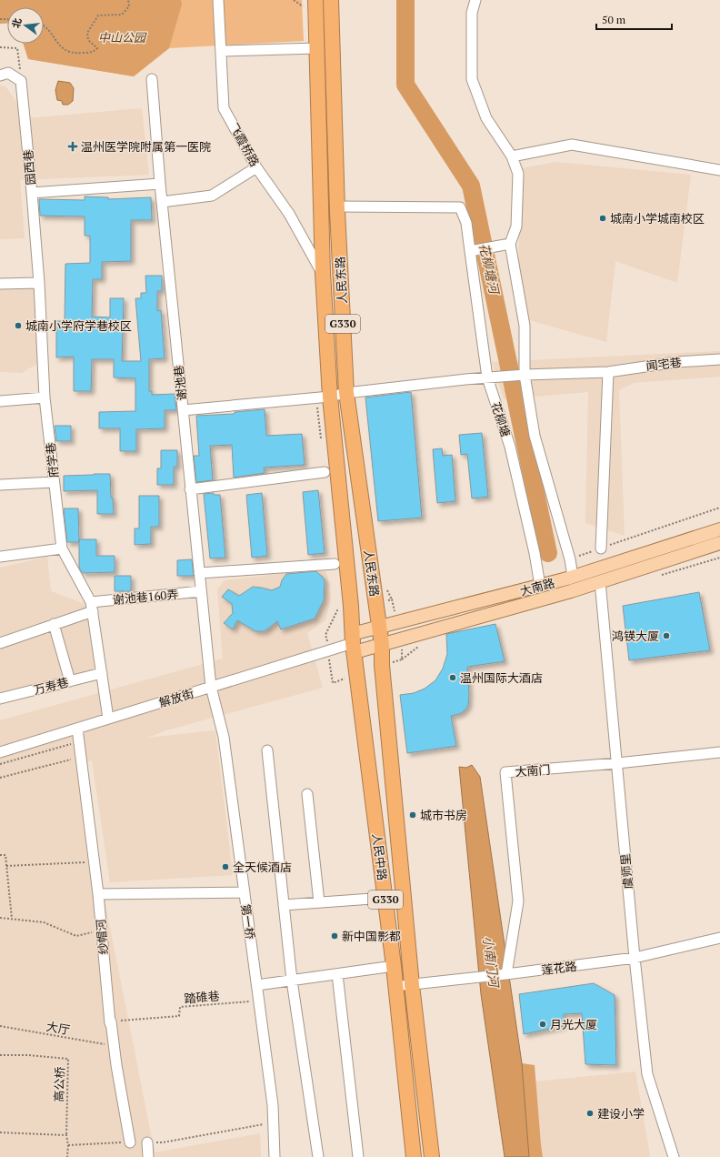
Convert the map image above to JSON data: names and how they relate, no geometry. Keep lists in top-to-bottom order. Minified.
{"streets":{"highway":["人民东路","G330","人民中路"],"main road":["大南路"],"street":["飞霞桥路","园西巷","闻宅巷","谢池巷","花柳塘","府学巷","谢池巷160弄","万寿巷","解放街","大南门","虞师里","第一桥","纱帽河","莲花路"],"path":["踏碓巷","大厅","高公桥"]},"crossings":[["飞霞桥路","人民东路"],["园西巷","谢池巷"],["园西巷","府学巷"],["人民东路","闻宅巷"],["人民东路","花柳塘"],["人民东路","大南路"],["人民东路","解放街"],["人民东路","人民中路"],["闻宅巷","谢池巷"],["闻宅巷","花柳塘"],["谢池巷","谢池巷160弄"],["谢池巷","解放街"],["谢池巷","第一桥"],["花柳塘","大南路"],["府学巷","谢池巷160弄"],["府学巷","万寿巷"],["府学巷","解放街"],["大南路","解放街"],["大南路","人民中路"],["大南路","虞师里"],["解放街","人民中路"],["解放街","第一桥"],["解放街","纱帽河"],["大南门","虞师里"],["大南门","莲花路"],["人民中路","莲花路"],["虞师里","莲花路"],["第一桥","踏碓巷"],["纱帽河","踏碓巷"],["纱帽河","大厅"]],"water":["花柳塘河","小南门河"],"parks":["中山公园"],"places":{"health":["温州医学院附属第一医院"],"other":["城南小学城南校区","城南小学府学巷校区","鸿锳大厦","温州国际大酒店","城市书房","全天候酒店","新中国影都","月光大厦","建设小学"]},"scale_bar":"50 m","north":"left"}
